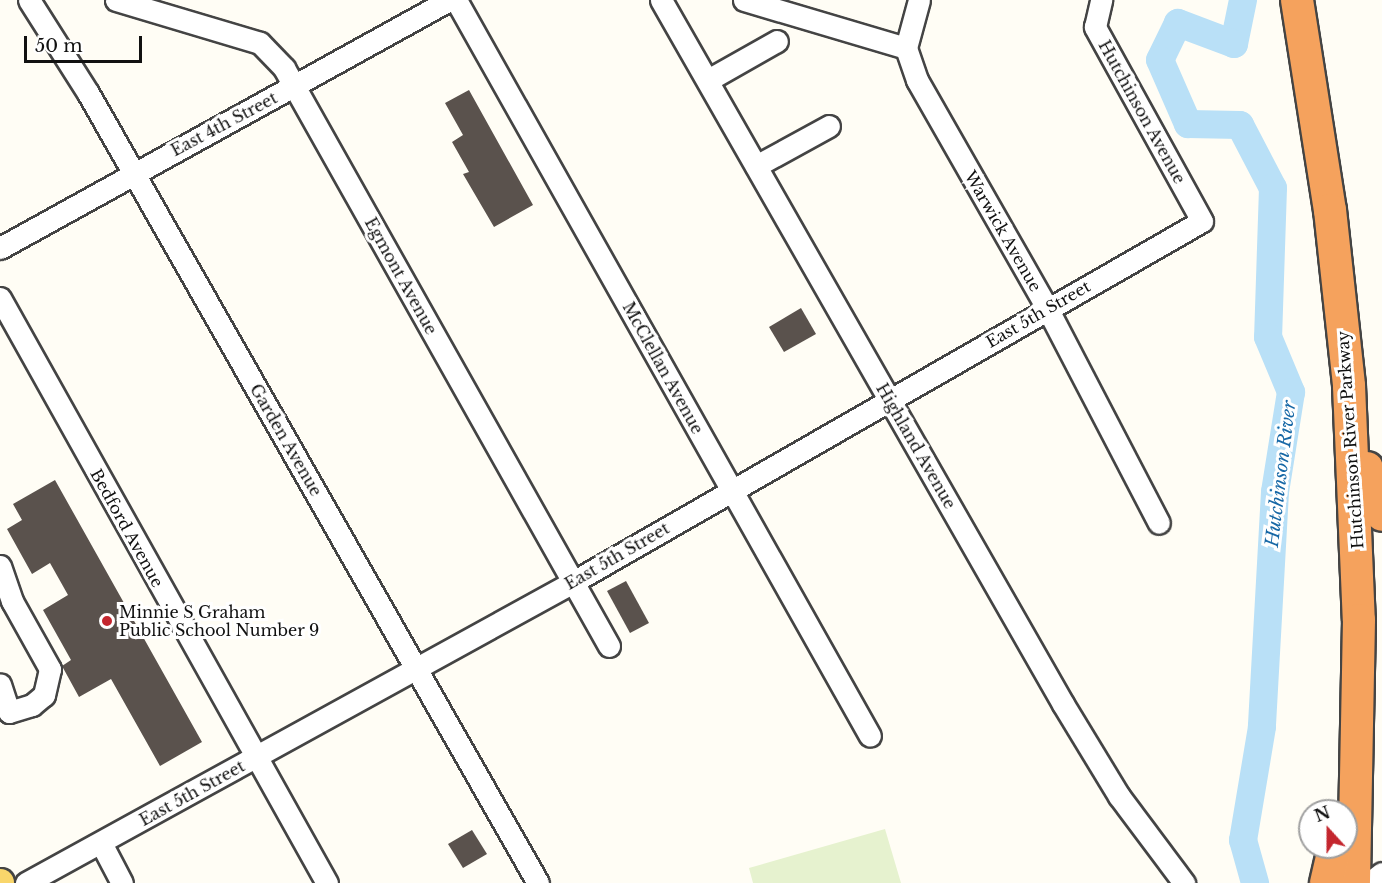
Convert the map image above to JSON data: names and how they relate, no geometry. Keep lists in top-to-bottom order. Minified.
{"streets":{"highway":["Hutchinson River Parkway"],"street":["Hutchinson Avenue","East 4th Street","Warwick Avenue","Egmont Avenue","East 5th Street","McClellan Avenue","Garden Avenue","Highland Avenue","Bedford Avenue"]},"crossings":[["Hutchinson Avenue","East 5th Street"],["East 4th Street","Egmont Avenue"],["East 4th Street","Garden Avenue"],["Warwick Avenue","East 5th Street"],["Egmont Avenue","East 5th Street"],["East 5th Street","McClellan Avenue"],["East 5th Street","Garden Avenue"],["East 5th Street","Highland Avenue"],["East 5th Street","Bedford Avenue"]],"water":["Hutchinson River"],"places":["Minnie S Graham Public School Number 9"],"scale_bar":"50 m","north":"top"}
